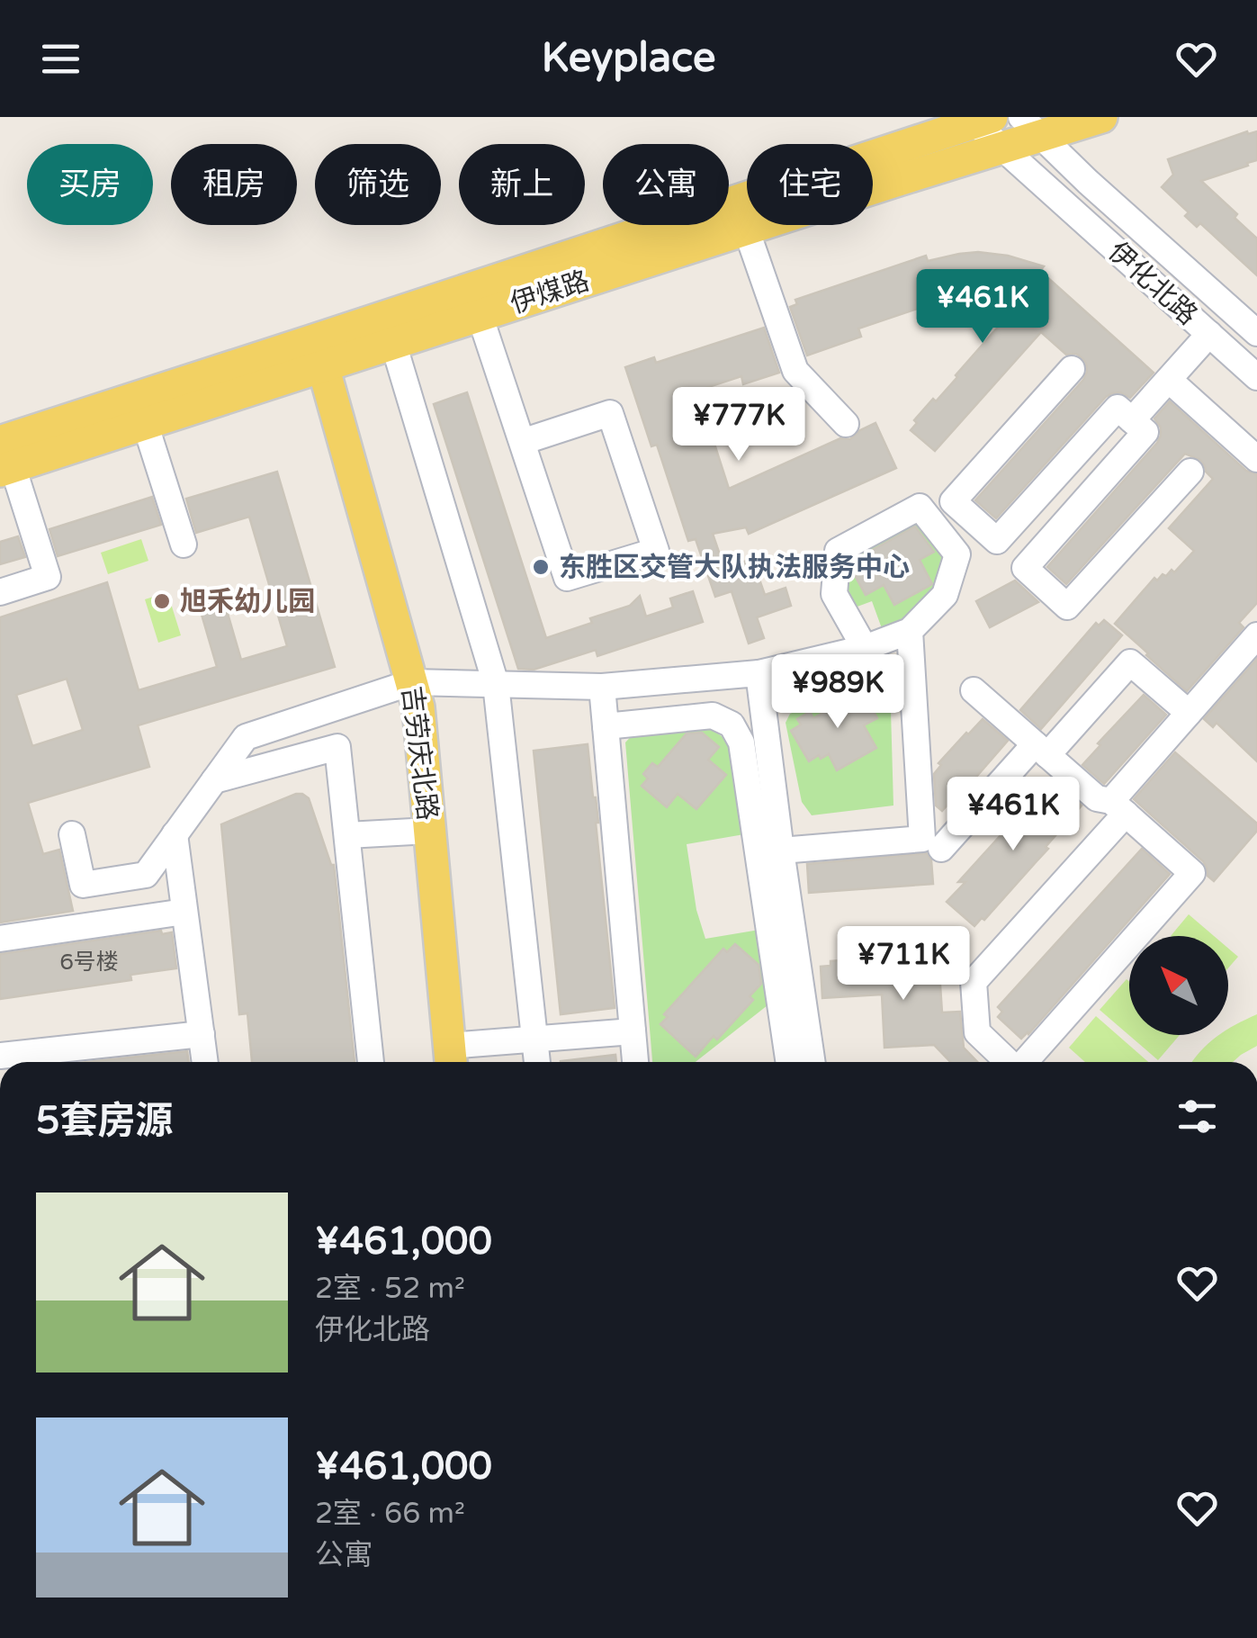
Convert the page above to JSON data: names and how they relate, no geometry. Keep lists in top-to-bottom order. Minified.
{"streets":{"main road":["伊煤路","吉劳庆北路"],"street":["伊化北路"]},"crossings":[["伊化北路","伊煤路"],["伊煤路","吉劳庆北路"]],"places":["东胜区交管大队执法服务中心","旭禾幼儿园"],"house_numbers":["6号楼"],"north":"top left","page":{"header":"Keyplace","chip":["买房","租房","筛选","新上","公寓","住宅"],"price":["¥461K","¥777K","¥989K","¥461K","¥711K"],"heading":"5套房源","list":[{"name":"¥461,000","note":"2室 · 52 m² · 伊化北路"},{"name":"¥461,000","note":"2室 · 66 m² · 公寓"}]}}
